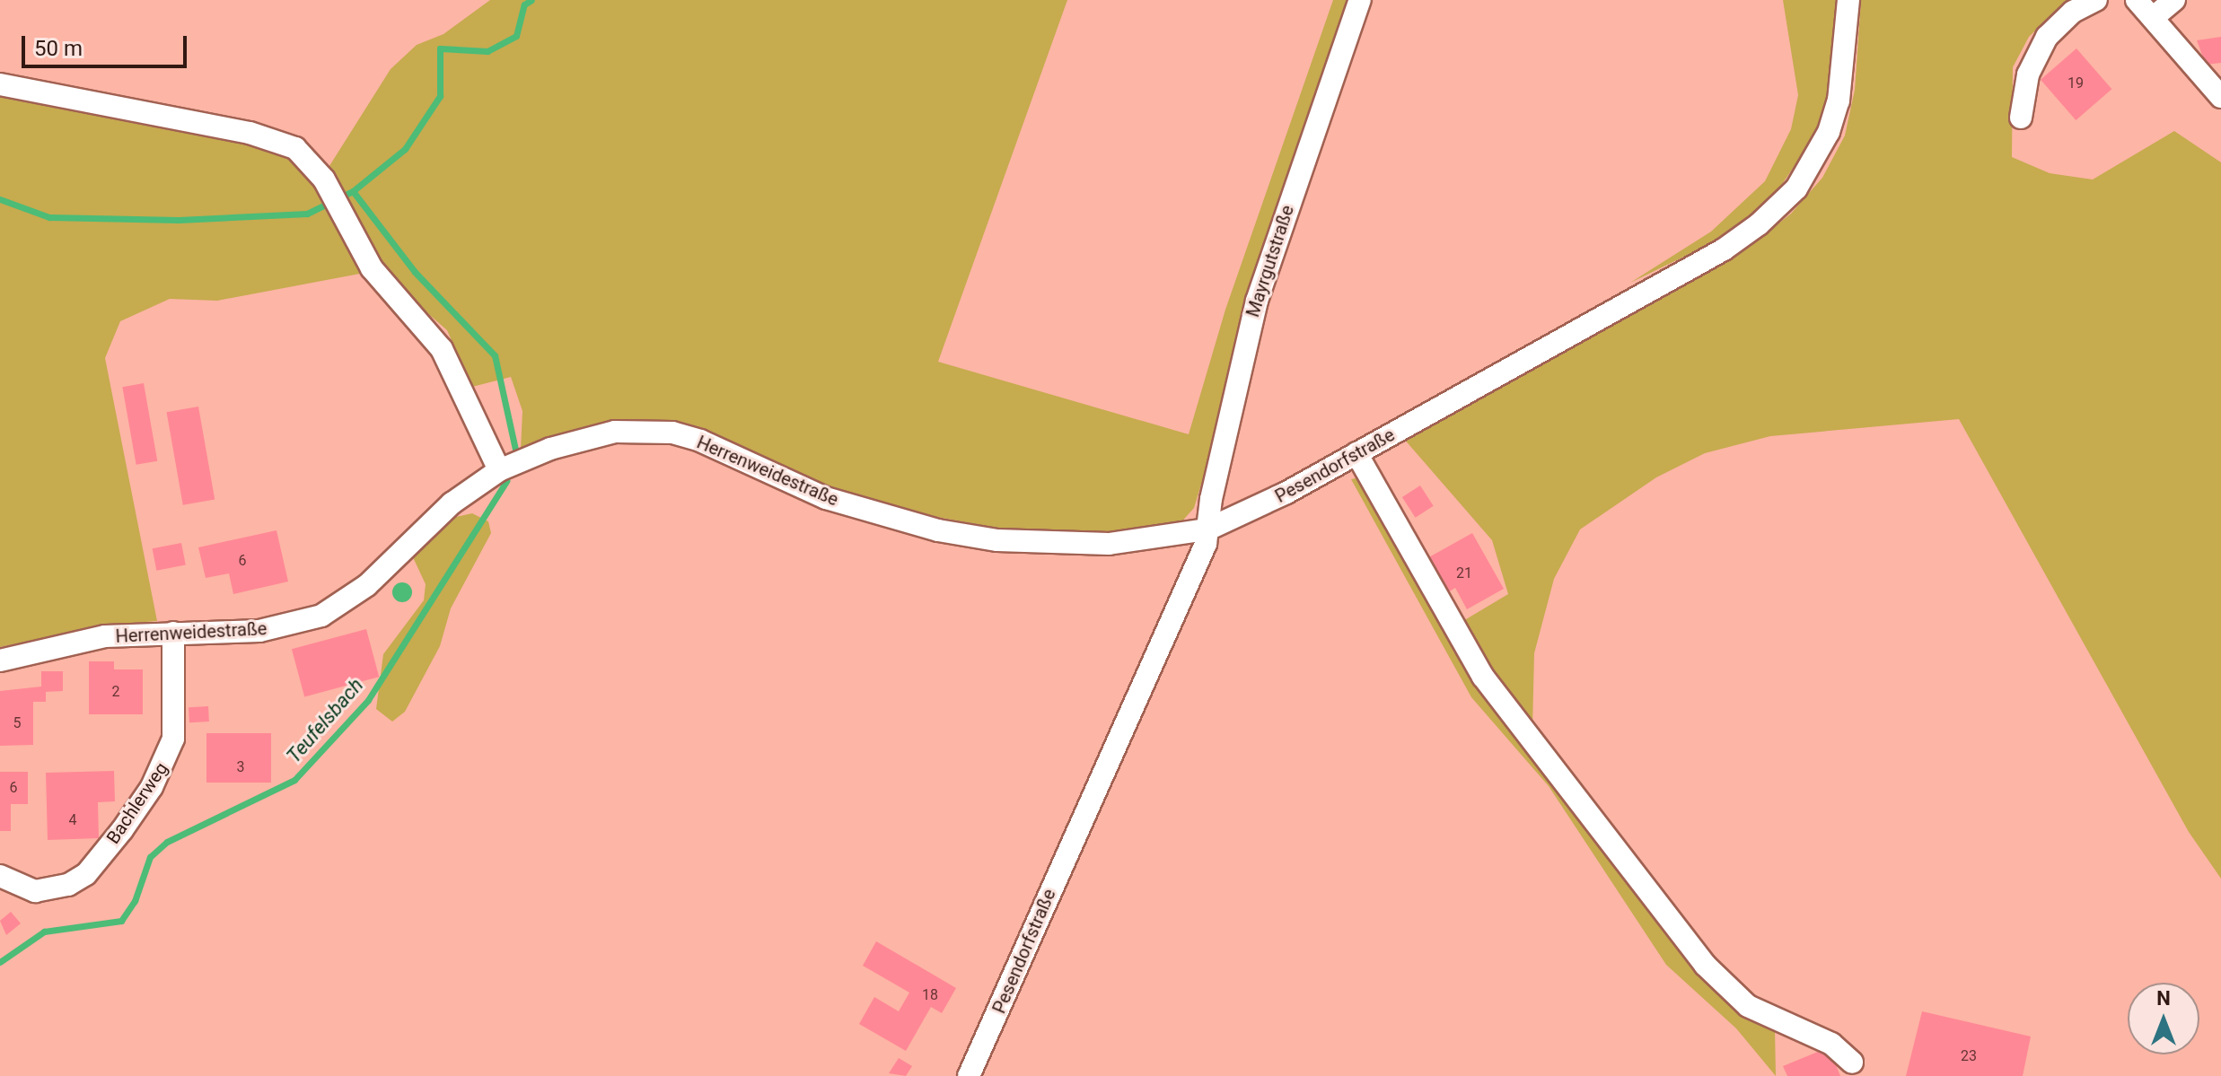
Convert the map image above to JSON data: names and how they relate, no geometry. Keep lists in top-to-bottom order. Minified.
{"streets":{"street":["Mayrgutstraße","Pesendorfstraße","Herrenweidestraße","Bachlerweg"]},"crossings":[["Mayrgutstraße","Pesendorfstraße"],["Mayrgutstraße","Herrenweidestraße"],["Pesendorfstraße","Herrenweidestraße"],["Herrenweidestraße","Bachlerweg"]],"water":["Teufelsbach"],"house_numbers":["19","6","21","2","5","3","6","4","18","23"],"scale_bar":"50 m","north":"top"}
